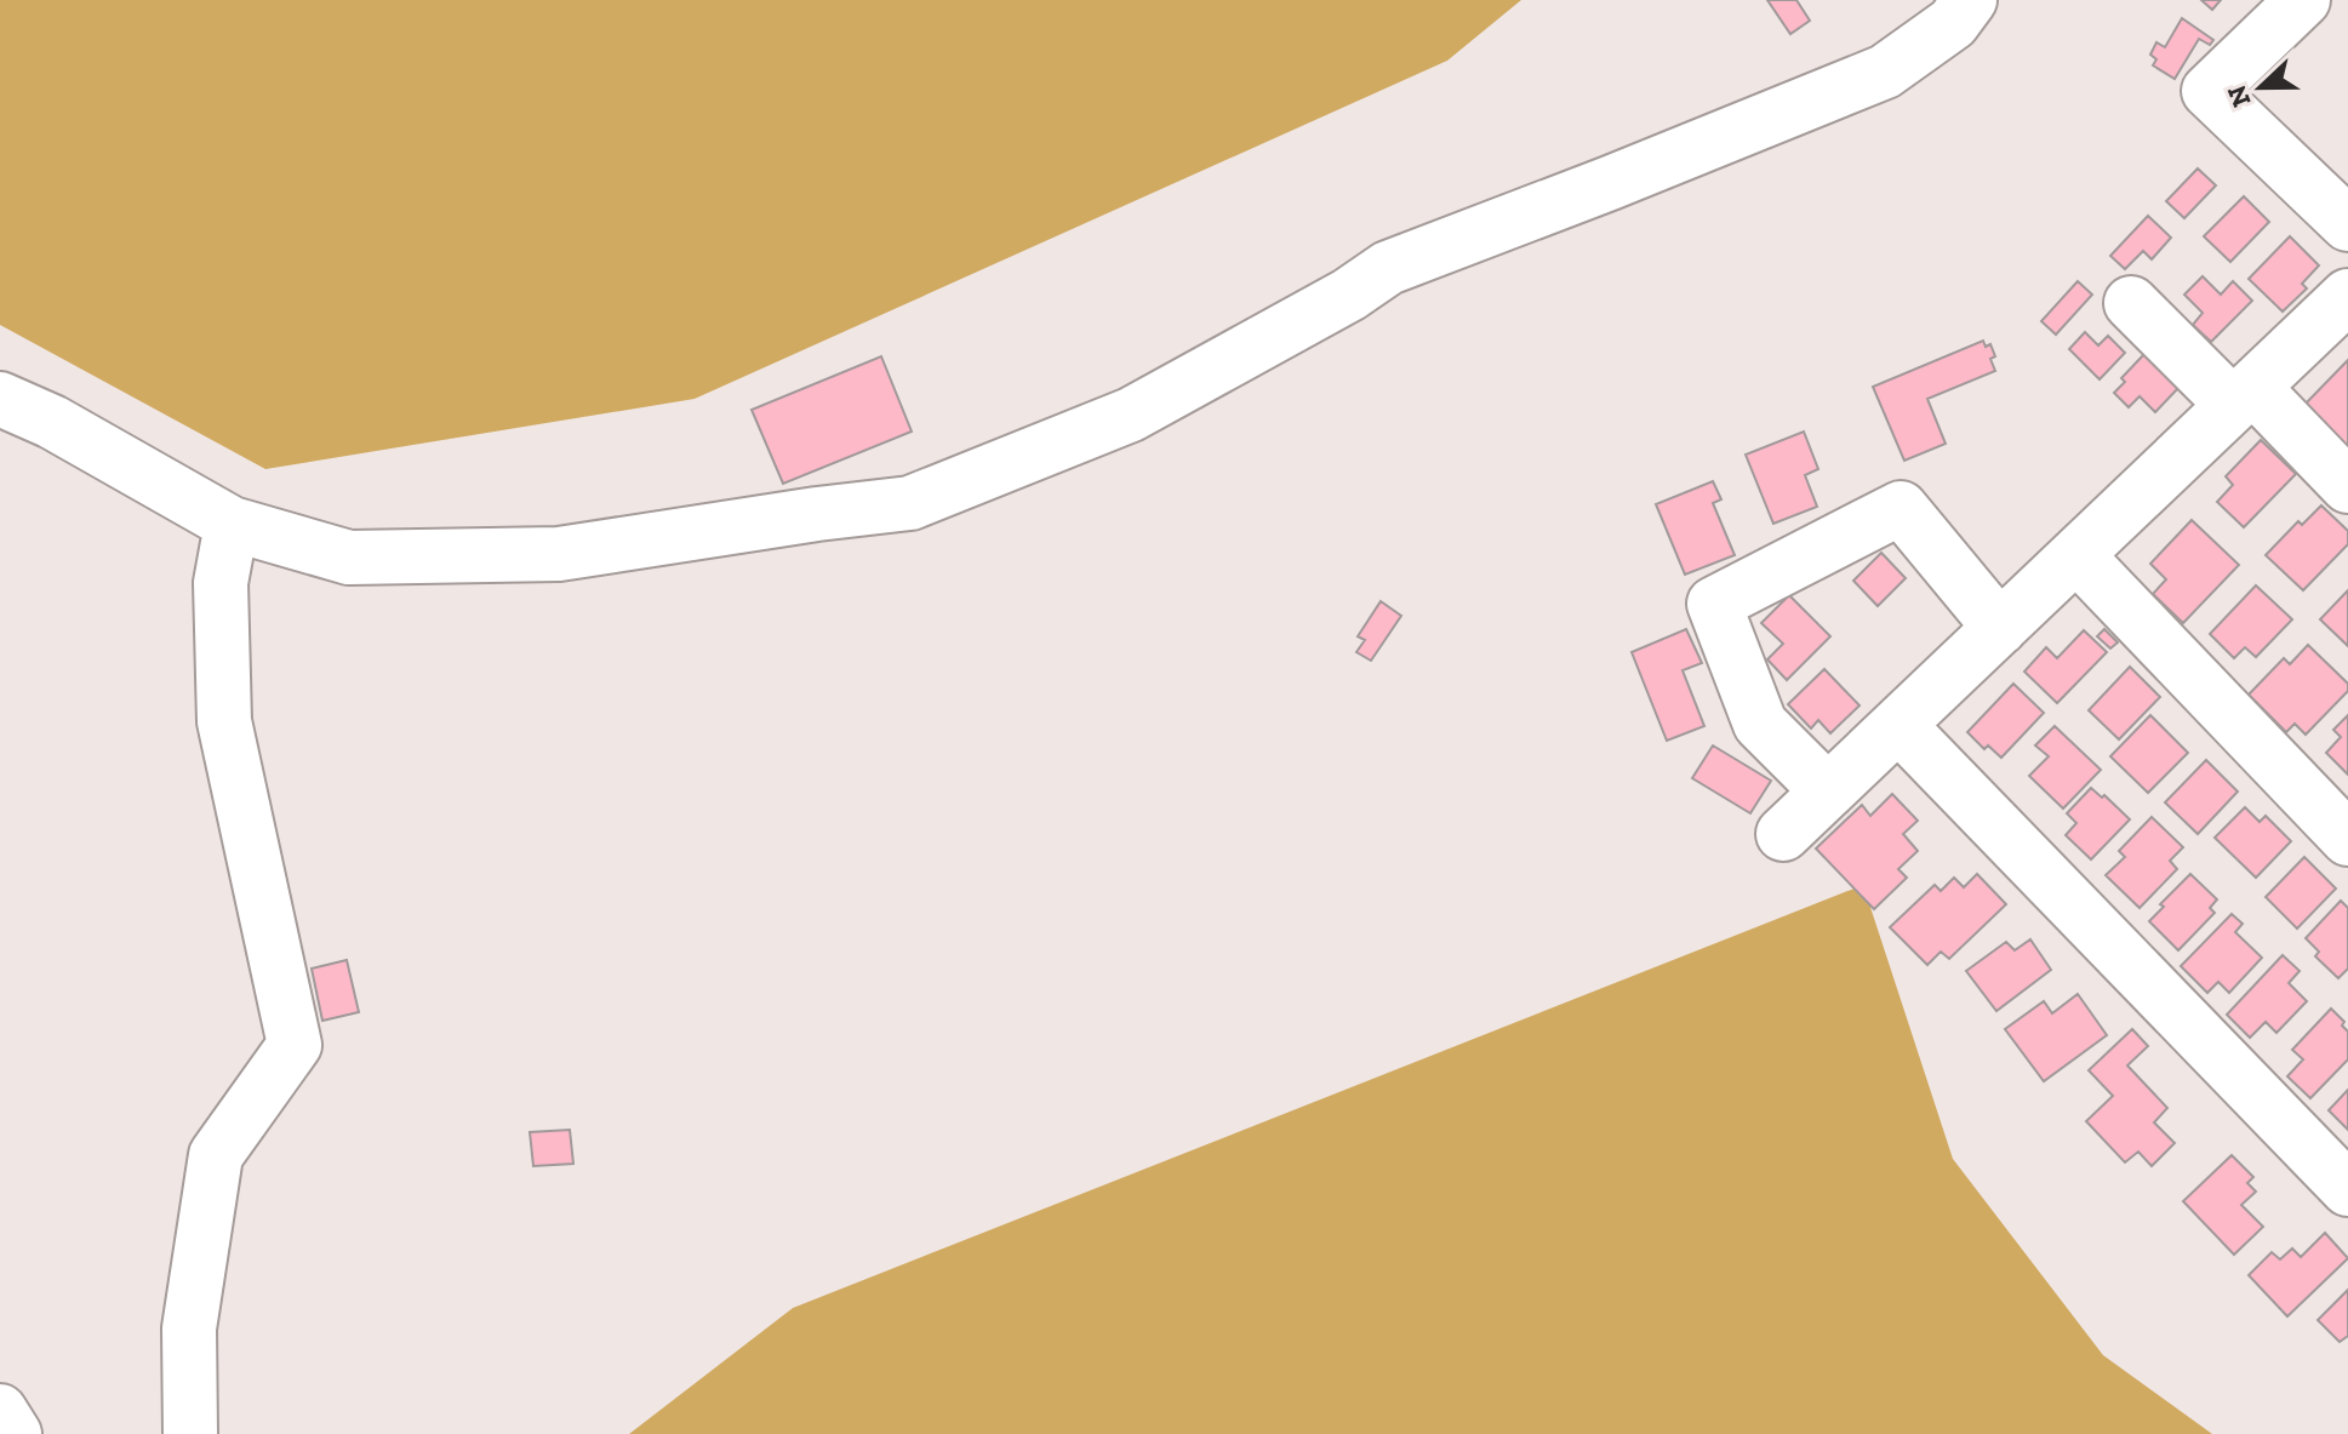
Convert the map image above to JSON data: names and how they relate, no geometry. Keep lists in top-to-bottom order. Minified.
{"north":"left"}
